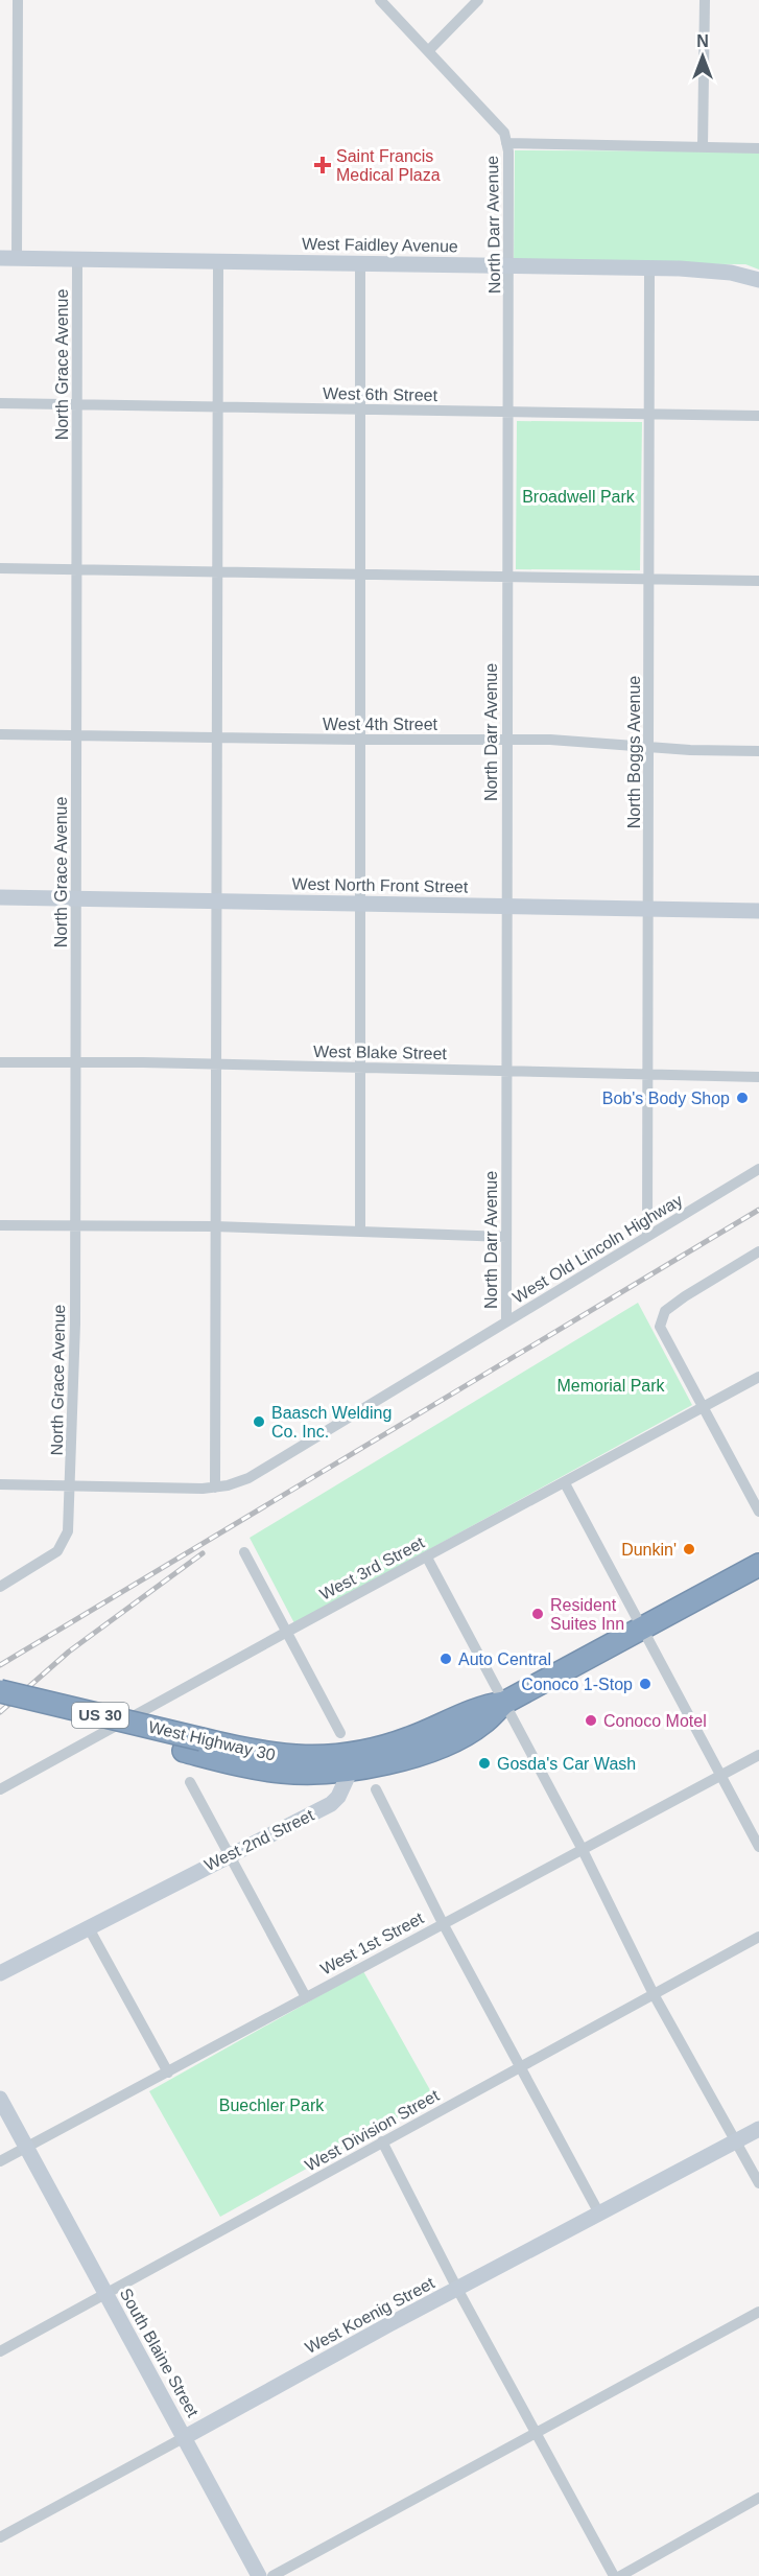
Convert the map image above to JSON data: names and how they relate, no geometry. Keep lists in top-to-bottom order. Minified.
{"streets":{"highway":["US 30","West Highway 30"],"street":["North Darr Avenue","West Faidley Avenue","North Grace Avenue","West 6th Street","West 4th Street","North Boggs Avenue","West North Front Street","West Blake Street","West Old Lincoln Highway","West 3rd Street","West 2nd Street","West 1st Street","West Division Street","West Koenig Street","South Blaine Street"]},"crossings":[["North Darr Avenue","West Faidley Avenue"],["North Darr Avenue","West 6th Street"],["North Darr Avenue","West 4th Street"],["North Darr Avenue","West North Front Street"],["North Darr Avenue","West Blake Street"],["North Darr Avenue","West Old Lincoln Highway"],["West Faidley Avenue","North Grace Avenue"],["West Faidley Avenue","North Boggs Avenue"],["North Grace Avenue","West 6th Street"],["North Grace Avenue","West 4th Street"],["North Grace Avenue","West North Front Street"],["North Grace Avenue","West Blake Street"],["North Grace Avenue","West Old Lincoln Highway"],["West 6th Street","North Boggs Avenue"],["West 4th Street","North Boggs Avenue"],["North Boggs Avenue","West North Front Street"],["North Boggs Avenue","West Blake Street"],["North Boggs Avenue","West Old Lincoln Highway"],["US 30","West Highway 30"],["US 30","West 2nd Street"],["West Highway 30","West 2nd Street"],["West 1st Street","South Blaine Street"],["West Division Street","South Blaine Street"],["West Koenig Street","South Blaine Street"]],"parks":["Broadwell Park","Memorial Park","Buechler Park"],"places":{"health":["Saint Francis Medical Plaza"],"other":["Bob's Body Shop","Baasch Welding Co. Inc.","Dunkin'","Resident Suites Inn","Auto Central","Conoco 1-Stop","Conoco Motel","Gosda's Car Wash"]},"north":"top"}
